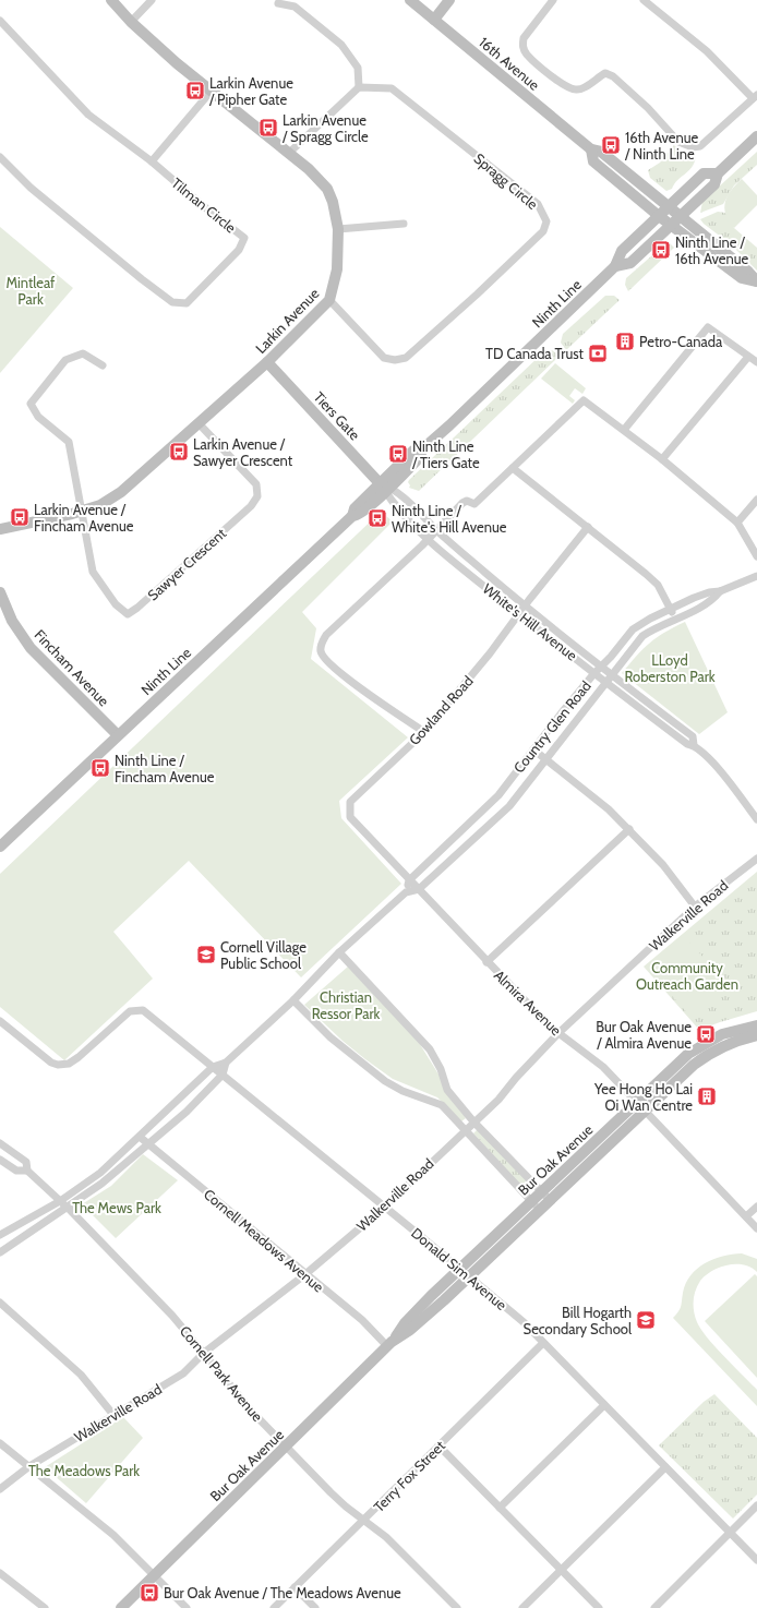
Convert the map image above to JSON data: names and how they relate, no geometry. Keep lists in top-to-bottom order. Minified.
{"streets":{"street":["16th Avenue","Spragg Circle","Tilman Circle","Ninth Line","Larkin Avenue","Tiers Gate","Sawyer Crescent","White's Hill Avenue","Fincham Avenue","Gowland Road","Country Glen Road","Walkerville Road","Almira Avenue","Bur Oak Avenue","Cornell Meadows Avenue","Donald Sim Avenue","Cornell Park Avenue","Terry Fox Street"]},"crossings":[["16th Avenue","Ninth Line"],["Spragg Circle","Larkin Avenue"],["Ninth Line","Tiers Gate"],["Ninth Line","White's Hill Avenue"],["Ninth Line","Fincham Avenue"],["Larkin Avenue","Tiers Gate"],["Larkin Avenue","Sawyer Crescent"],["Tiers Gate","White's Hill Avenue"],["White's Hill Avenue","Gowland Road"],["White's Hill Avenue","Country Glen Road"],["Gowland Road","Country Glen Road"],["Gowland Road","Almira Avenue"],["Country Glen Road","Almira Avenue"],["Country Glen Road","Cornell Meadows Avenue"],["Country Glen Road","Donald Sim Avenue"],["Country Glen Road","Cornell Park Avenue"],["Walkerville Road","Almira Avenue"],["Walkerville Road","Cornell Meadows Avenue"],["Walkerville Road","Donald Sim Avenue"],["Walkerville Road","Cornell Park Avenue"],["Almira Avenue","Bur Oak Avenue"],["Bur Oak Avenue","Cornell Meadows Avenue"],["Bur Oak Avenue","Donald Sim Avenue"],["Bur Oak Avenue","Cornell Park Avenue"],["Donald Sim Avenue","Terry Fox Street"],["Cornell Park Avenue","Terry Fox Street"]],"parks":["Mintleaf Park","LLoyd Roberston Park","Community Outreach Garden","Christian Ressor Park","The Mews Park","The Meadows Park"],"places":{"bus stop":["Larkin Avenue / Pipher Gate","Larkin Avenue / Spragg Circle","16th Avenue / Ninth Line","Ninth Line / 16th Avenue","Larkin Avenue / Sawyer Crescent","Ninth Line / Tiers Gate","Larkin Avenue / Fincham Avenue","Ninth Line / White's Hill Avenue","Ninth Line / Fincham Avenue","Bur Oak Avenue / Almira Avenue","Bur Oak Avenue / The Meadows Avenue"],"building":["Petro-Canada","Yee Hong Ho Lai Oi Wan Centre"],"bank":["TD Canada Trust"],"school or university":["Cornell Village Public School","Bill Hogarth Secondary School"]}}
